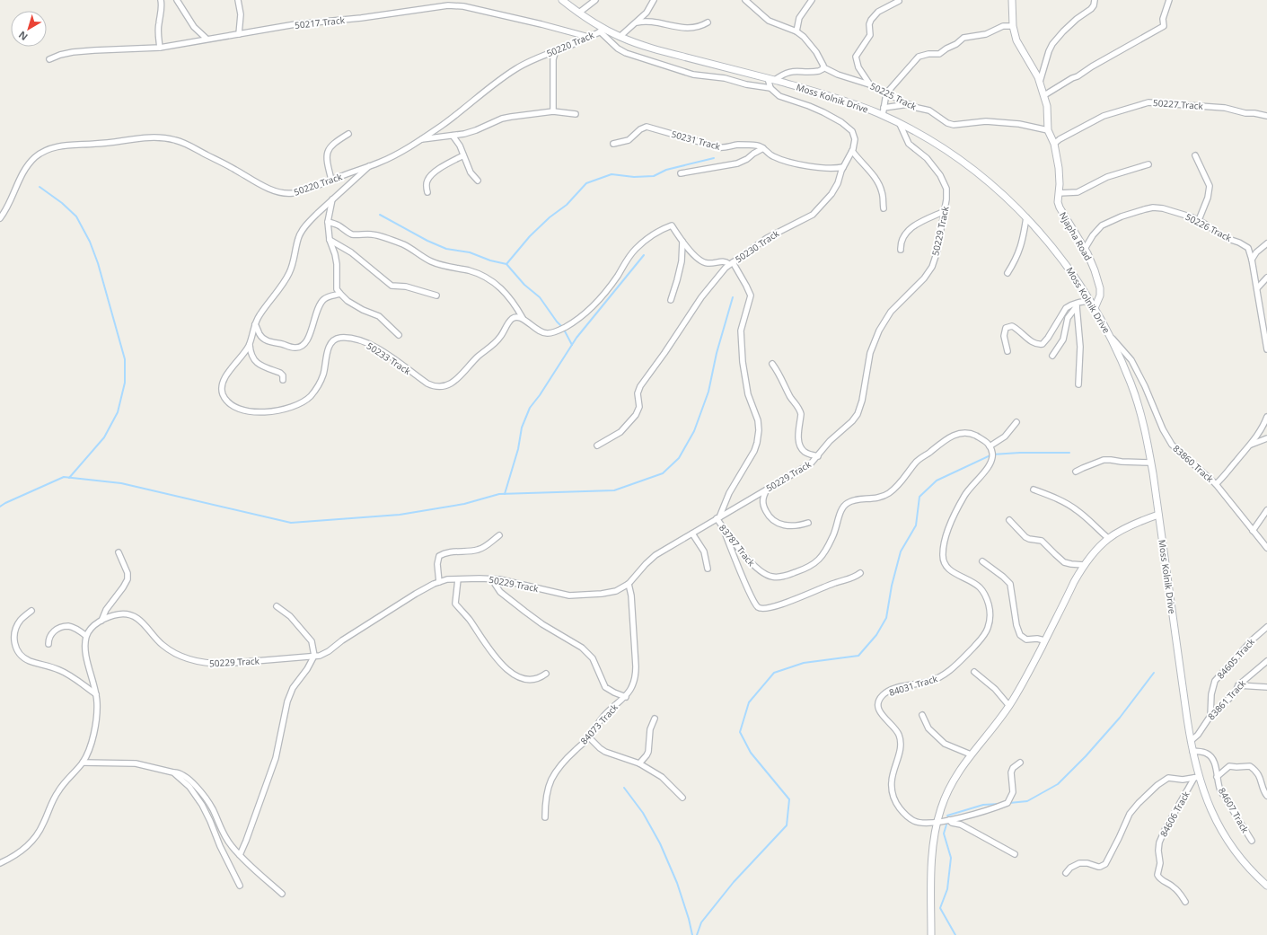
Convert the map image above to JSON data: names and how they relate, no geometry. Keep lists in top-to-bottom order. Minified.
{"streets":{"main road":["Moss Kolnik Drive","Njapha Road"],"street":["50217 Track","50220 Track","50225 Track","50227 Track","50231 Track","50226 Track","50229 Track","50230 Track","50233 Track","83860 Track","83787 Track","84605 Track","84031 Track","83861 Track","84073 Track","84607 Track","84606 Track"]},"crossings":[["50217 Track","50220 Track"],["50220 Track","Moss Kolnik Drive"],["50220 Track","50233 Track"],["50225 Track","Njapha Road"],["Moss Kolnik Drive","50229 Track"],["Moss Kolnik Drive","Njapha Road"],["Moss Kolnik Drive","83860 Track"],["Moss Kolnik Drive","83861 Track"],["Moss Kolnik Drive","84607 Track"],["Moss Kolnik Drive","84606 Track"],["50227 Track","Njapha Road"],["50231 Track","50230 Track"],["50226 Track","Njapha Road"],["50229 Track","83787 Track"],["50229 Track","84073 Track"],["83787 Track","84031 Track"],["84605 Track","83861 Track"]],"north":"bottom left"}
